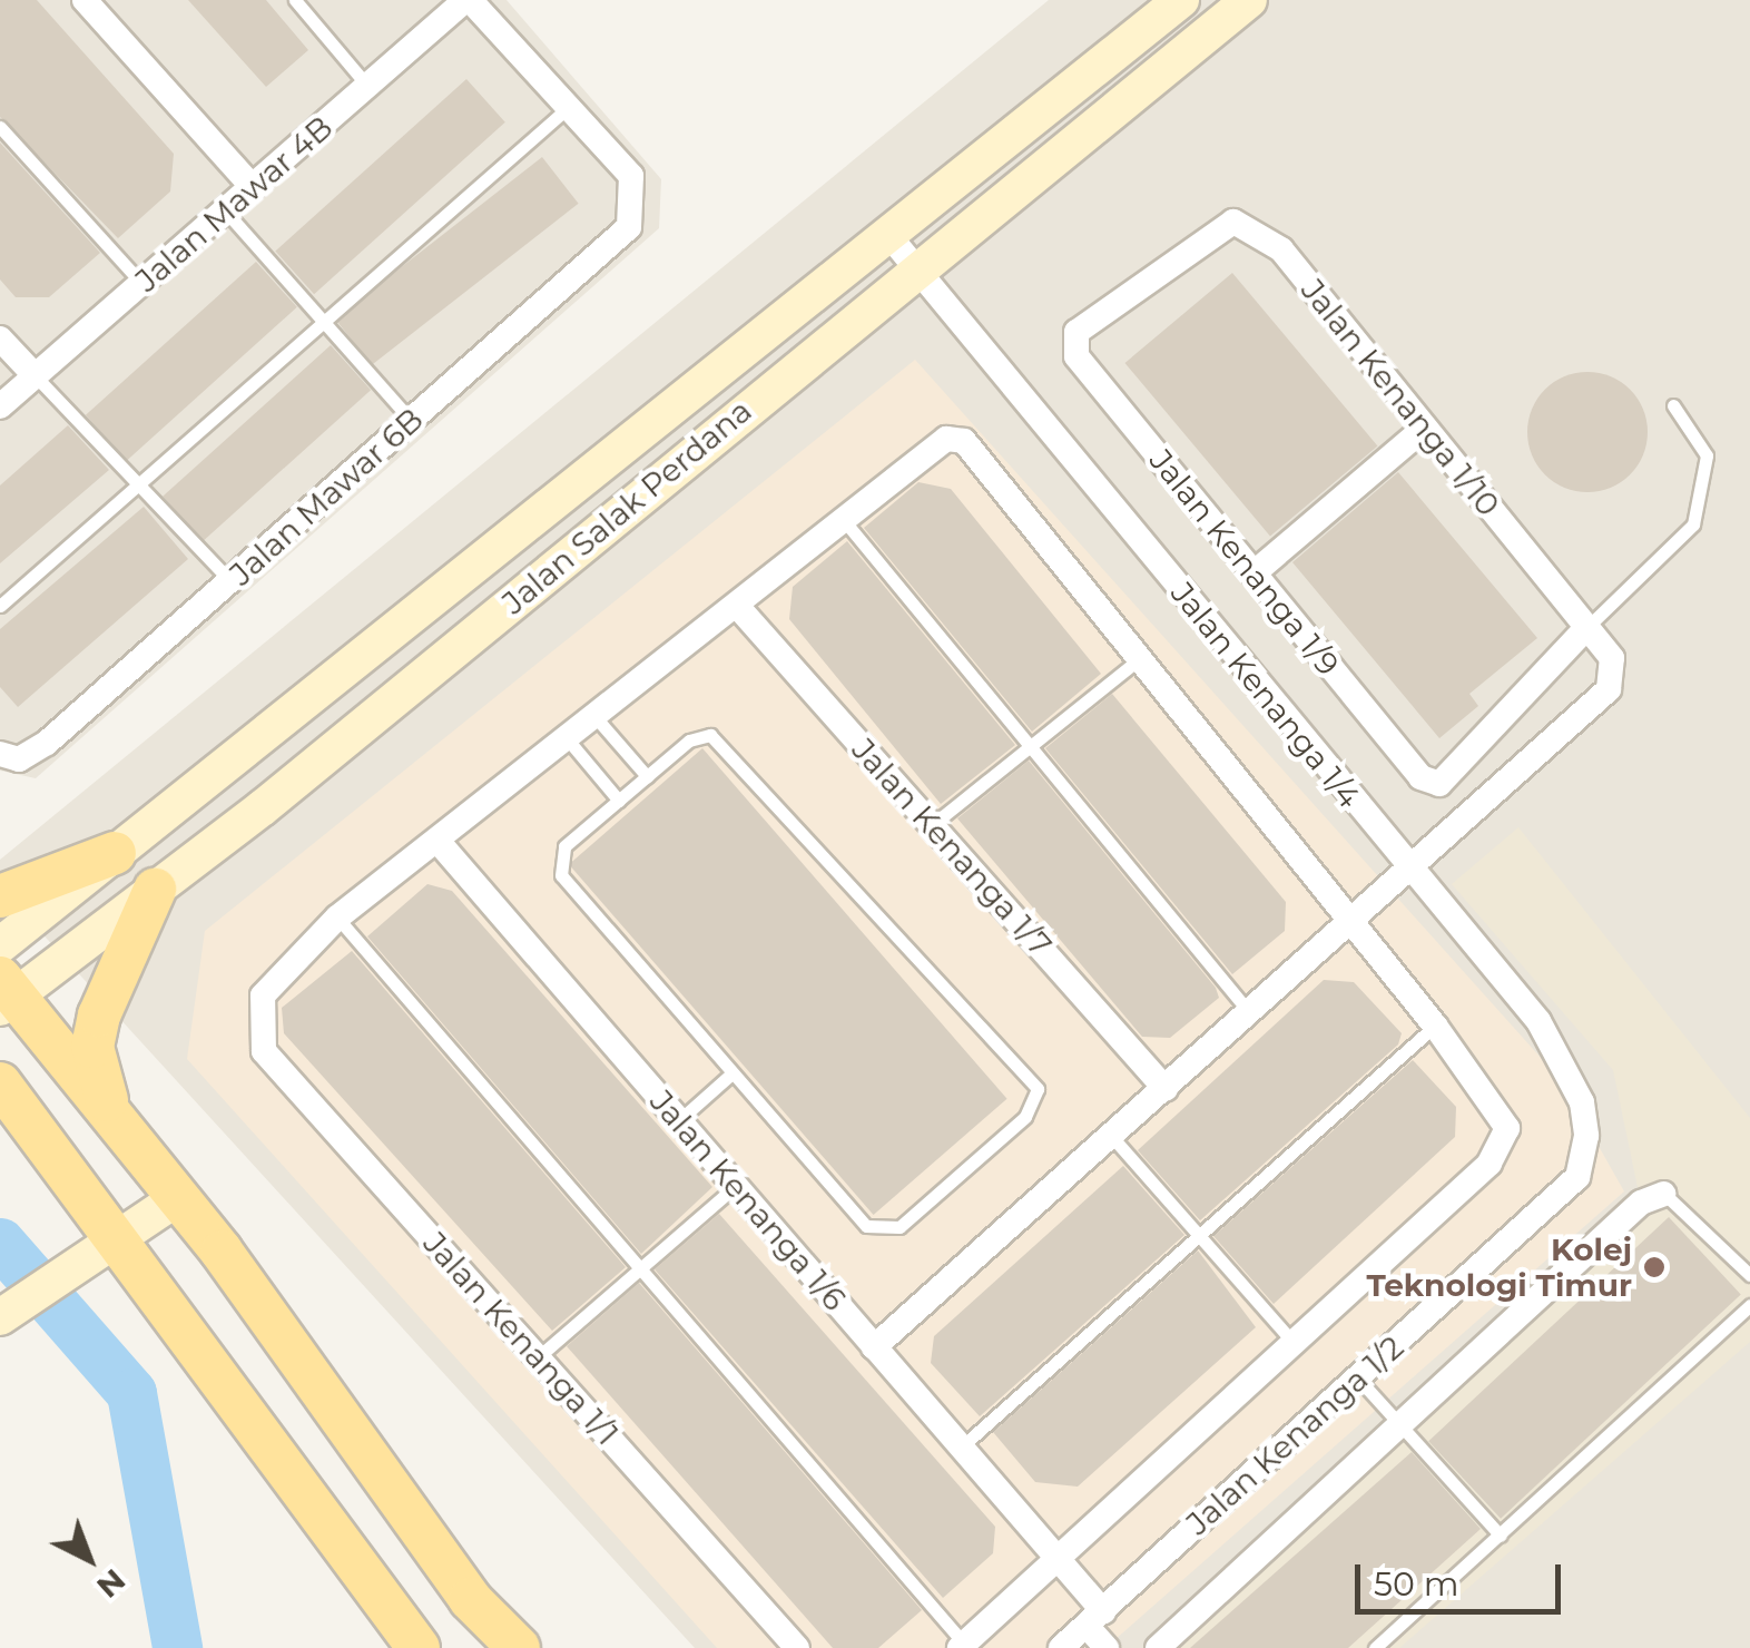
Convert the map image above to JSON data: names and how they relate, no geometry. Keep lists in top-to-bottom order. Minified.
{"streets":{"street":["Jalan Mawar 4B","Jalan Kenanga 1/10","Jalan Mawar 6B","Jalan Salak Perdana","Jalan Kenanga 1/9","Jalan Kenanga 1/4","Jalan Kenanga 1/7","Jalan Kenanga 1/6","Jalan Kenanga 1/1","Jalan Kenanga 1/2"]},"crossings":[["Jalan Kenanga 1/10","Jalan Kenanga 1/9"],["Jalan Kenanga 1/10","Jalan Kenanga 1/4"],["Jalan Salak Perdana","Jalan Kenanga 1/4"],["Jalan Kenanga 1/4","Jalan Kenanga 1/2"],["Jalan Kenanga 1/6","Jalan Kenanga 1/2"]],"places":["Kolej Teknologi Timur"],"scale_bar":"50 m","north":"bottom right"}
